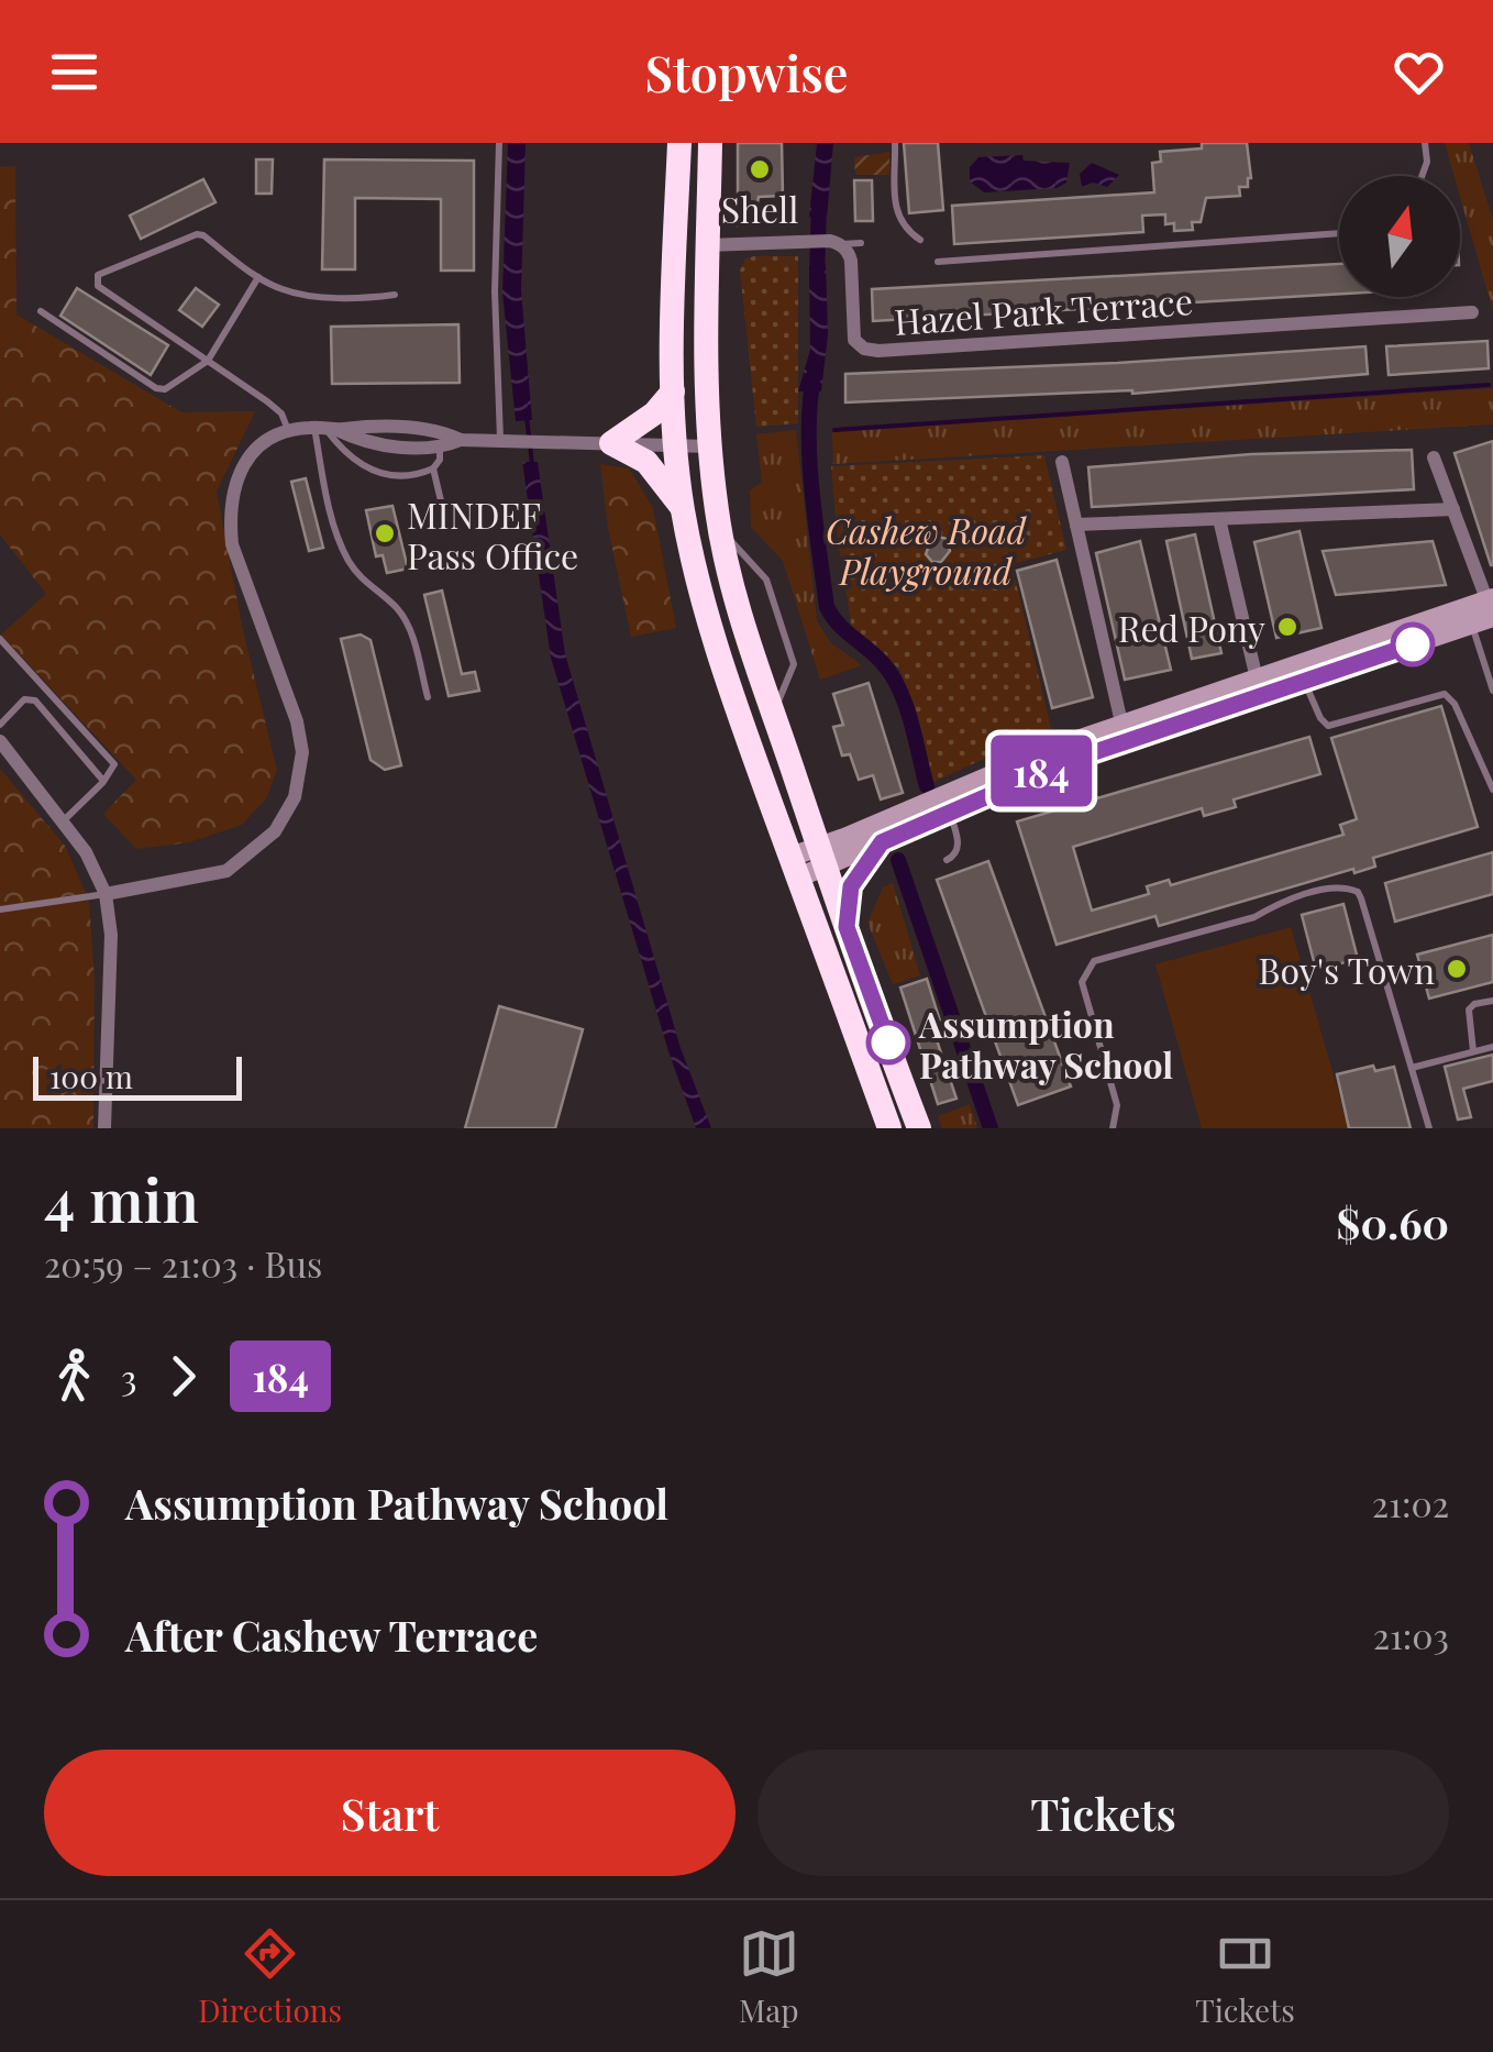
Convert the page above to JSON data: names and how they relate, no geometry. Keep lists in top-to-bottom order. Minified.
{"streets":{"street":["Hazel Park Terrace"]},"parks":["Cashew Road Playground"],"places":["Shell","MINDEF Pass Office","Red Pony","Boy's Town","Assumption Pathway School"],"lines":["bus line 184"],"scale_bar":"100 m","north":"top","page":{"header":"Stopwise","on_map":"184","scale":"100 m","heading":["4 min","20:59 – 21:03 · Bus","$0.60"],"legs":["3","184"],"list":[{"name":"Assumption Pathway School","value":"21:02"},{"name":"After Cashew Terrace","value":"21:03"}],"buttons":["Start","Tickets"],"tabs":["Directions","Map","Tickets"]}}
